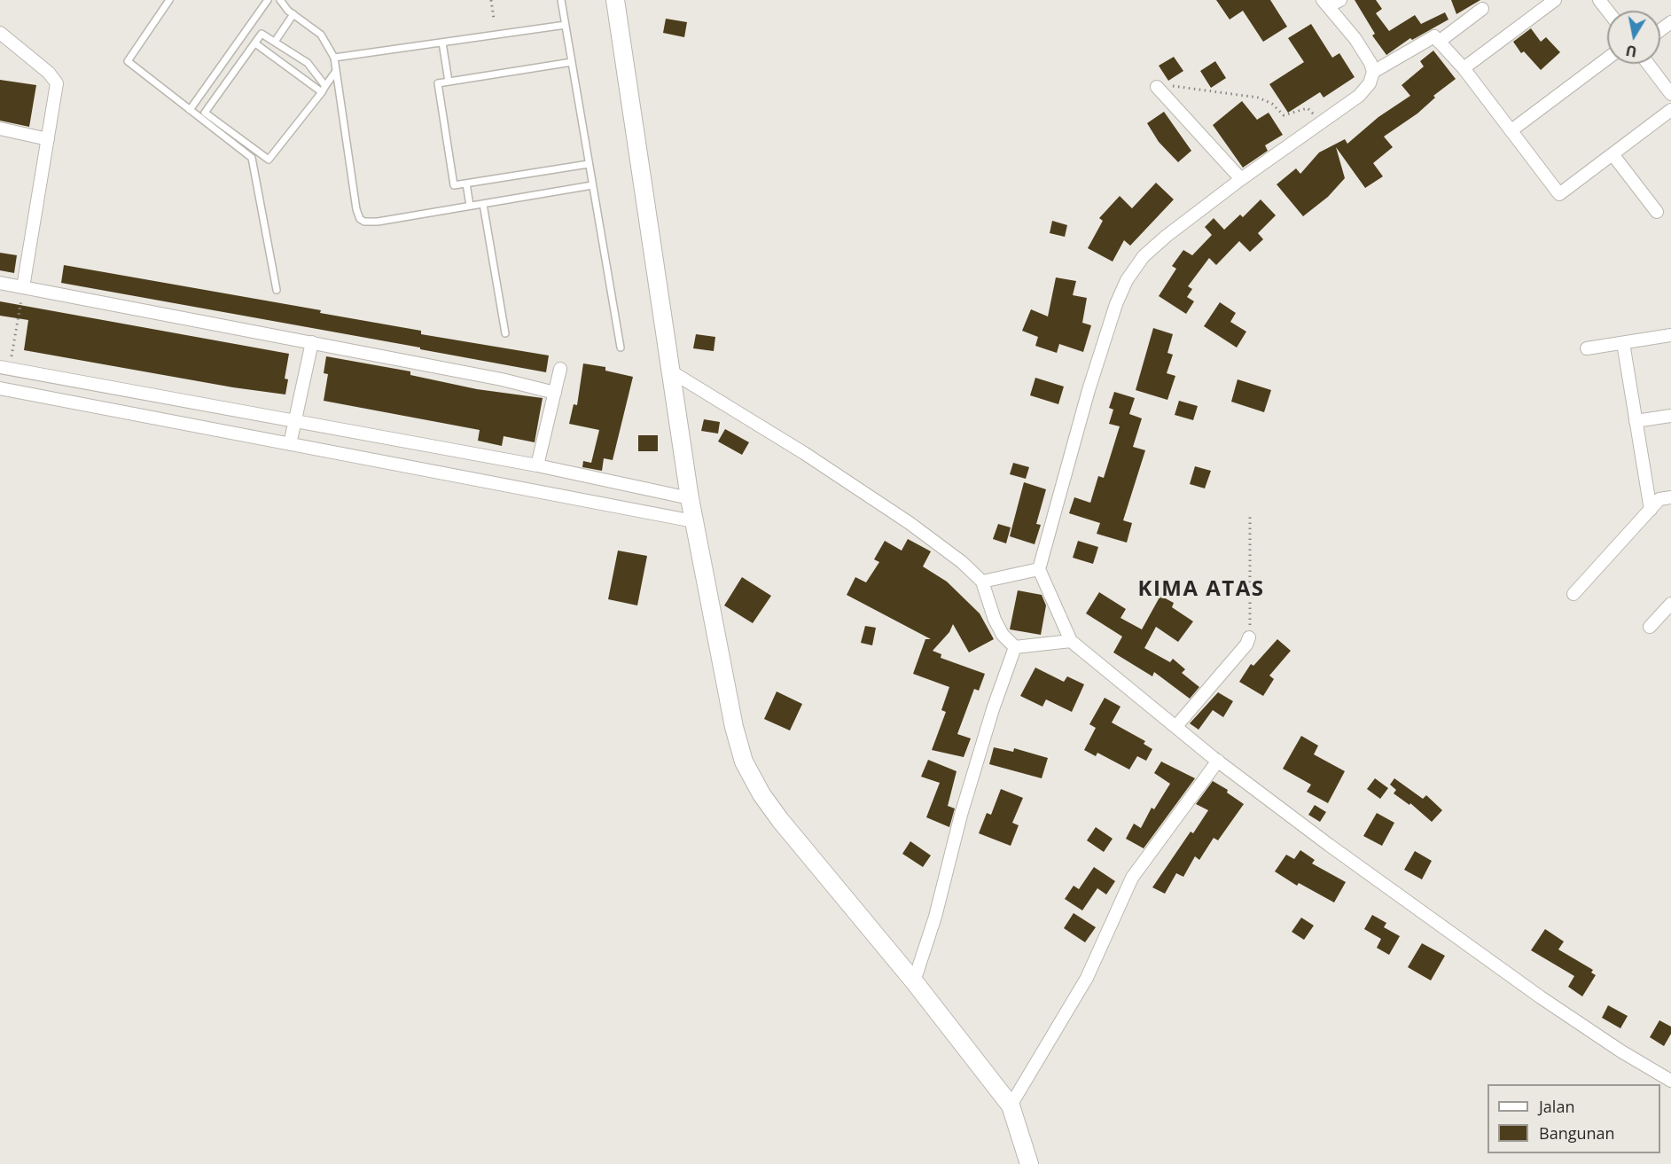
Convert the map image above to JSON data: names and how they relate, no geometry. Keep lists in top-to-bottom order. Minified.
{"districts":["KIMA ATAS"],"legend":["Jalan","Bangunan"],"north":"bottom"}
